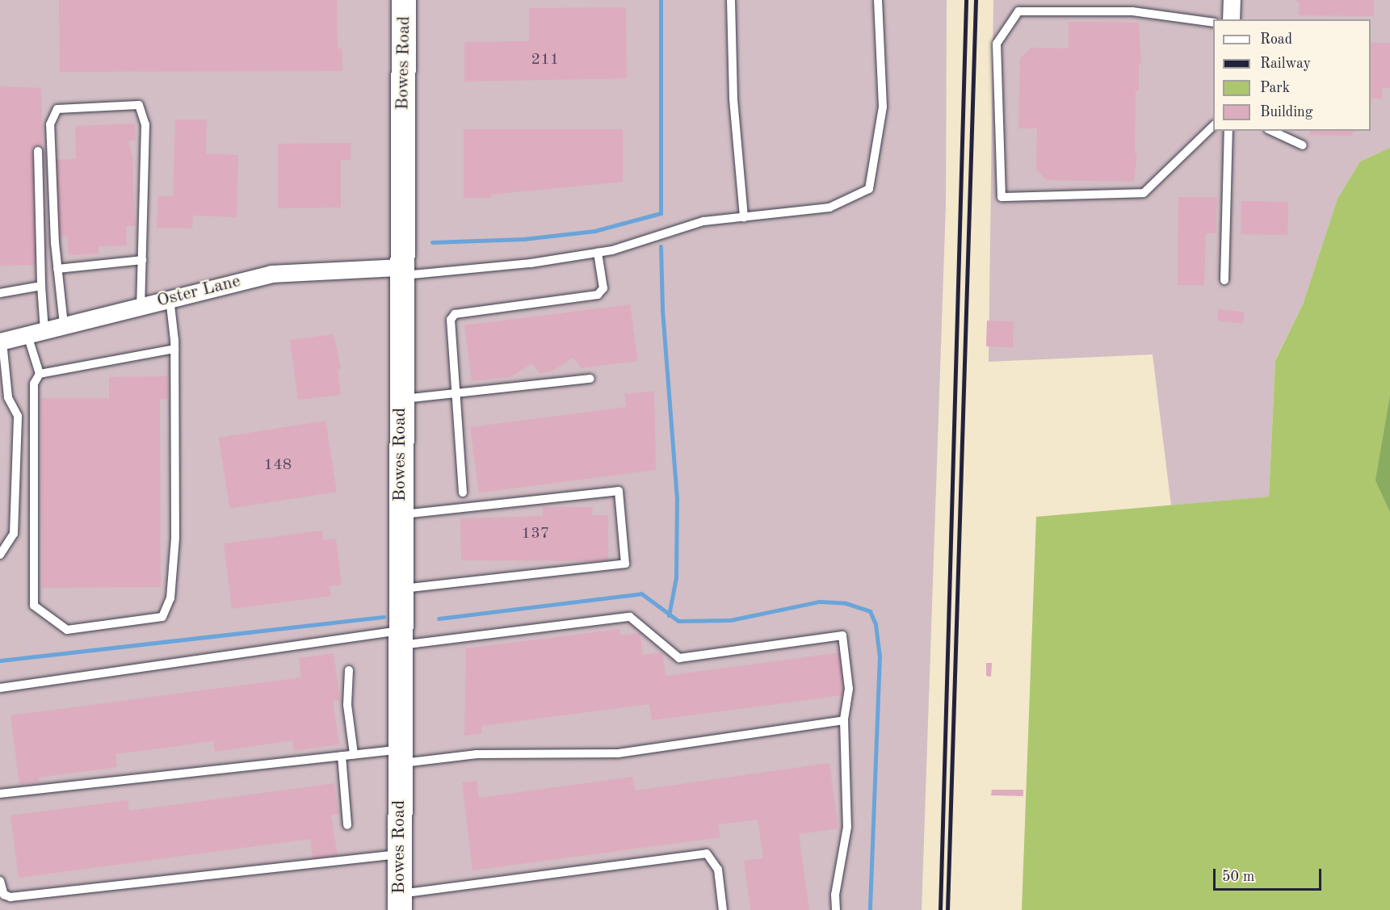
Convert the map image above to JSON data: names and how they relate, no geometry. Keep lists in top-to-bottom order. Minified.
{"streets":{"street":["Bowes Road","Oster Lane"]},"crossings":[["Bowes Road","Oster Lane"]],"house_numbers":["211","148","137"],"legend":["Road","Railway","Park","Building"],"scale_bar":"50 m"}
